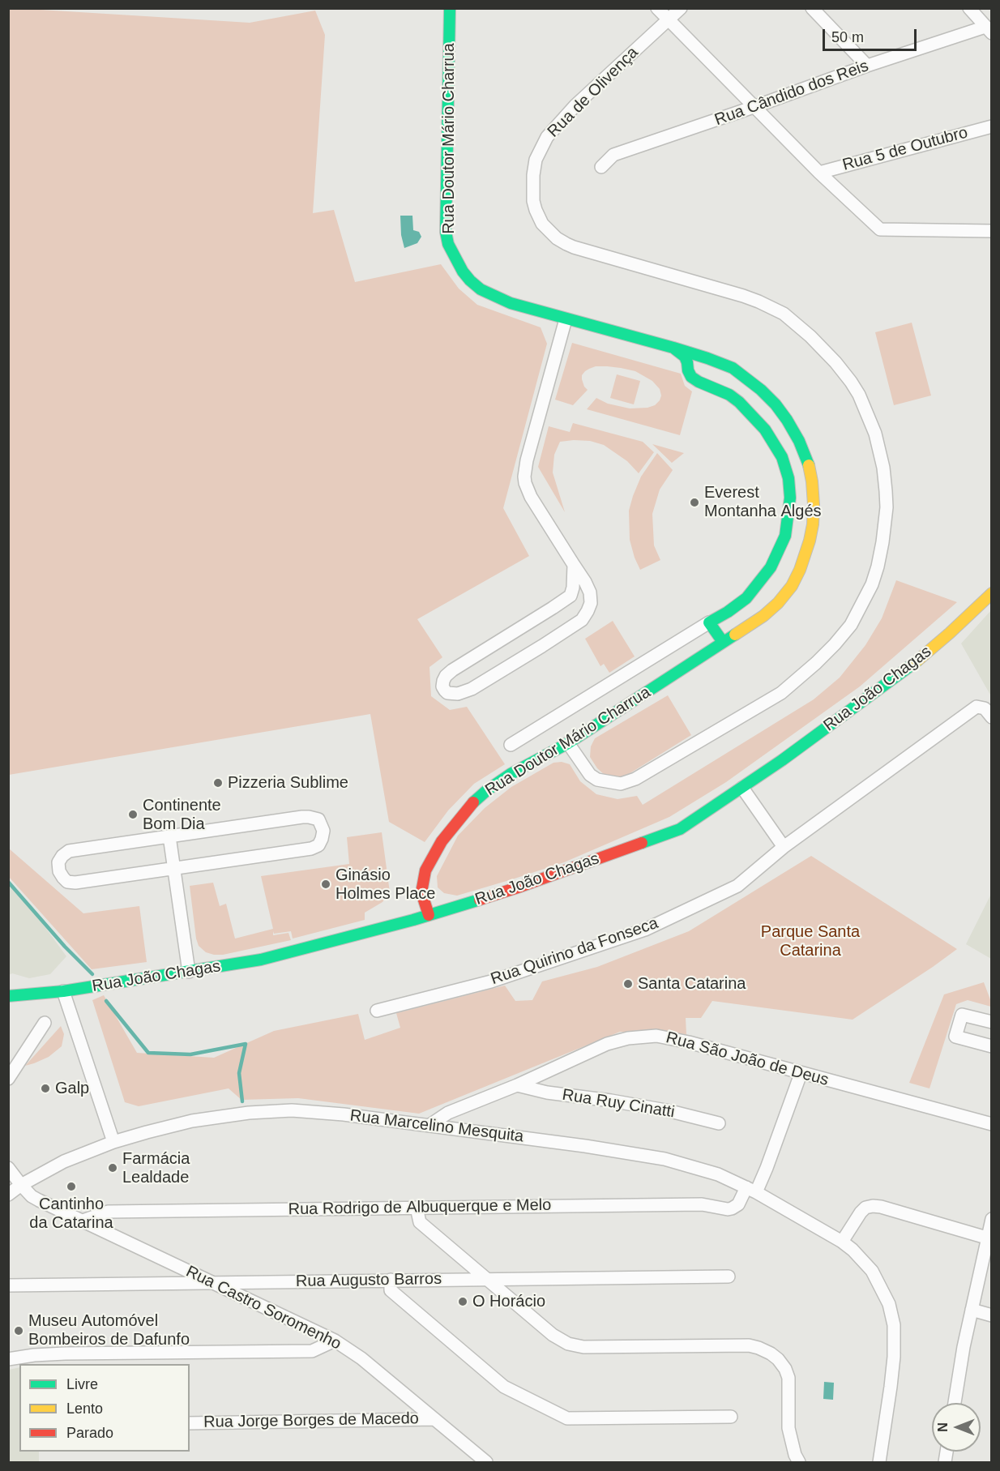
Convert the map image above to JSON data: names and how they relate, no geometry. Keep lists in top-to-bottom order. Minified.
{"streets":{"street":["Rua de Olivença","Rua Cândido dos Reis","Rua Doutor Mário Charrua","Rua 5 de Outubro","Rua João Chagas","Rua Quirino da Fonseca","Rua São João de Deus","Rua Ruy Cinatti","Rua Marcelino Mesquita","Rua Rodrigo de Albuquerque e Melo","Rua Augusto Barros","Rua Castro Soromenho","Rua Jorge Borges de Macedo"]},"crossings":[["Rua de Olivença","Rua Doutor Mário Charrua"],["Rua Doutor Mário Charrua","Rua João Chagas"],["Rua São João de Deus","Rua Ruy Cinatti"],["Rua São João de Deus","Rua Marcelino Mesquita"],["Rua São João de Deus","Rua Rodrigo de Albuquerque e Melo"],["Rua Marcelino Mesquita","Rua Rodrigo de Albuquerque e Melo"],["Rua Marcelino Mesquita","Rua Castro Soromenho"],["Rua Rodrigo de Albuquerque e Melo","Rua Castro Soromenho"],["Rua Augusto Barros","Rua Castro Soromenho"],["Rua Castro Soromenho","Rua Jorge Borges de Macedo"]],"parks":["Parque Santa Catarina"],"places":["Everest Montanha Algés","Pizzeria Sublime","Continente Bom Dia","Ginásio Holmes Place","Santa Catarina","Galp","Farmácia Lealdade","Cantinho da Catarina","O Horácio","Museu Automóvel Bombeiros de Dafunfo"],"legend":["Livre","Lento","Parado"],"scale_bar":"50 m","north":"left"}
